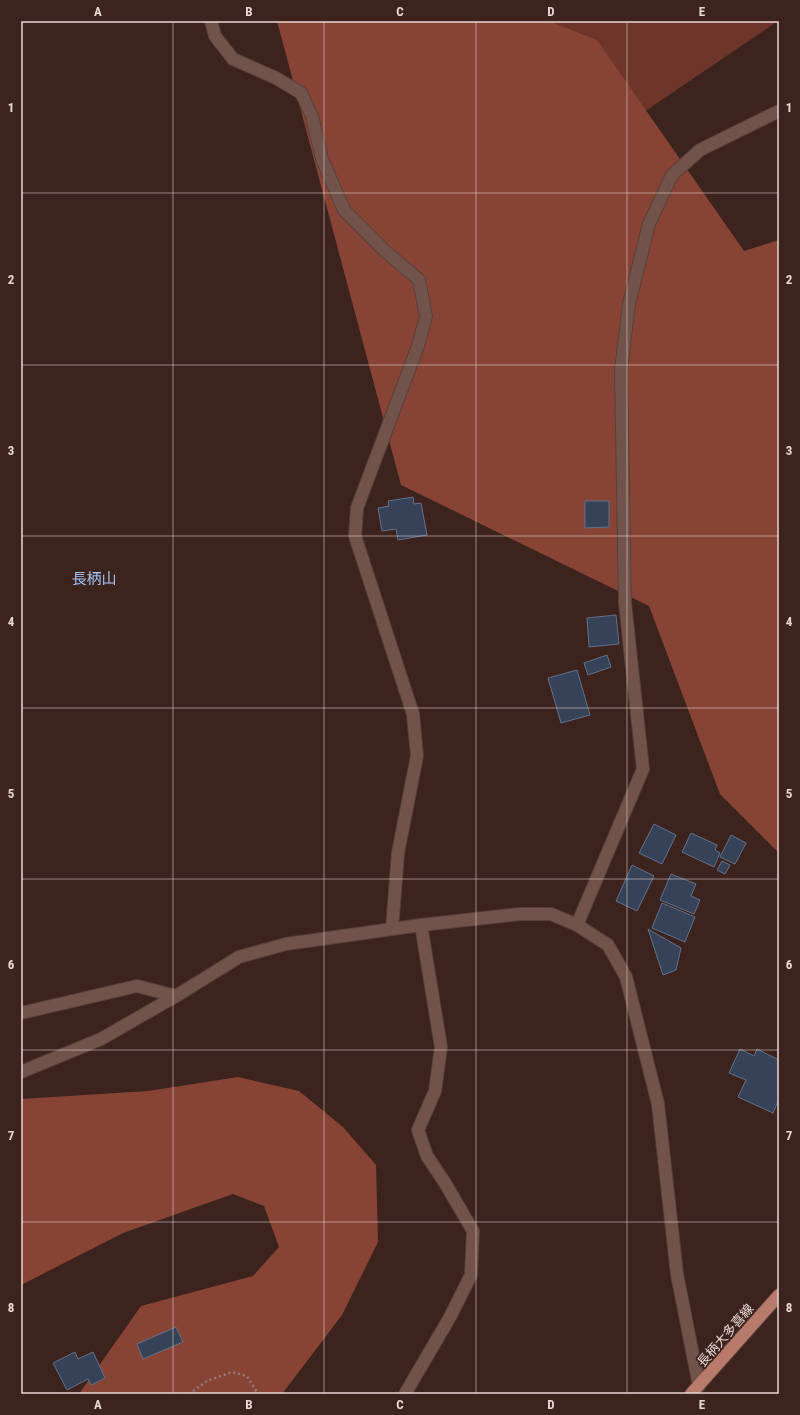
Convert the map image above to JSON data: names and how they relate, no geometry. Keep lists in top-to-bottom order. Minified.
{"streets":{"main road":["長柄大多喜線"]},"districts":["長柄山"],"grid":{"columns":["A","B","C","D","E"],"rows":["1","2","3","4","5","6","7","8"]}}
